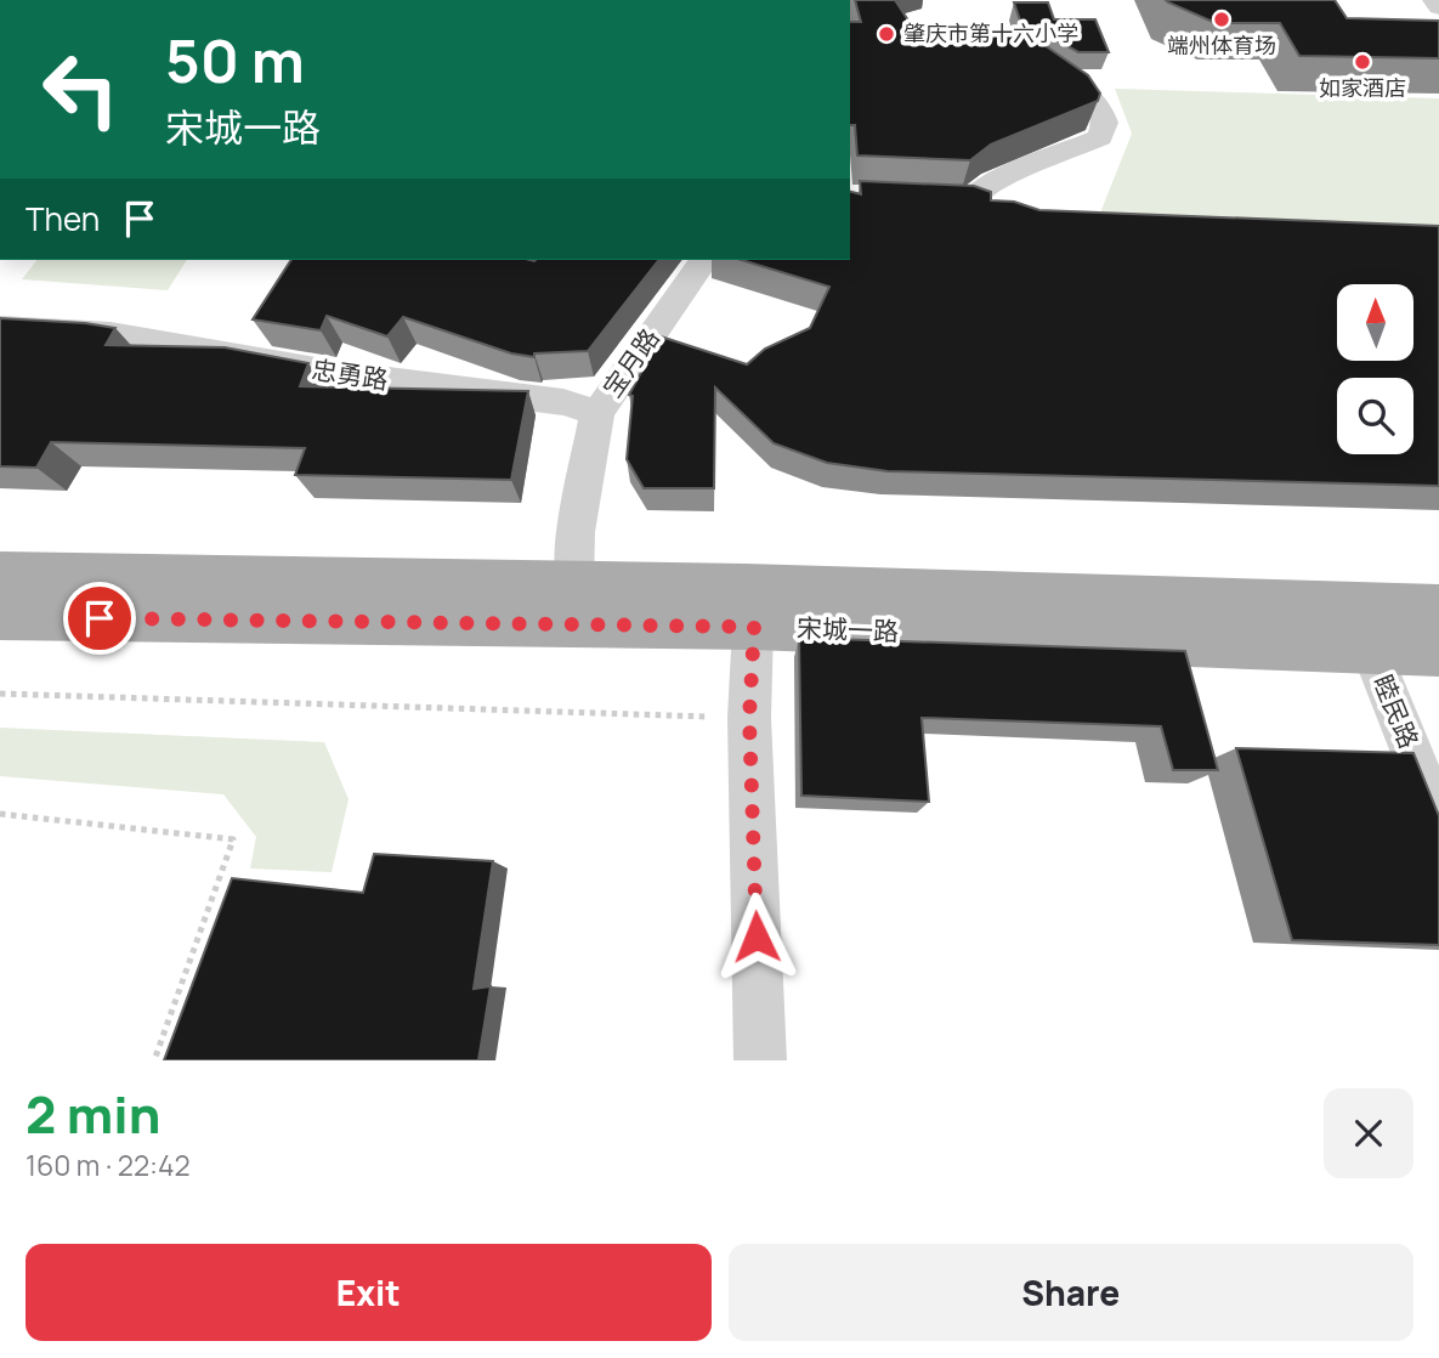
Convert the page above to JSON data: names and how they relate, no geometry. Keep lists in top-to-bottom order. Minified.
{"streets":{"main road":["宋城一路"],"street":["宝月路","忠勇路","睦民路"]},"crossings":[["宝月路","忠勇路"],["宝月路","宋城一路"],["宋城一路","睦民路"]],"places":["端州体育场","肇庆市第十六小学","如家酒店"],"north":"top","page":{"turn":["50 m","宋城一路"],"then":"Then","heading":["2 min","160 m · 22:42"],"buttons":["Exit","Share"]}}
